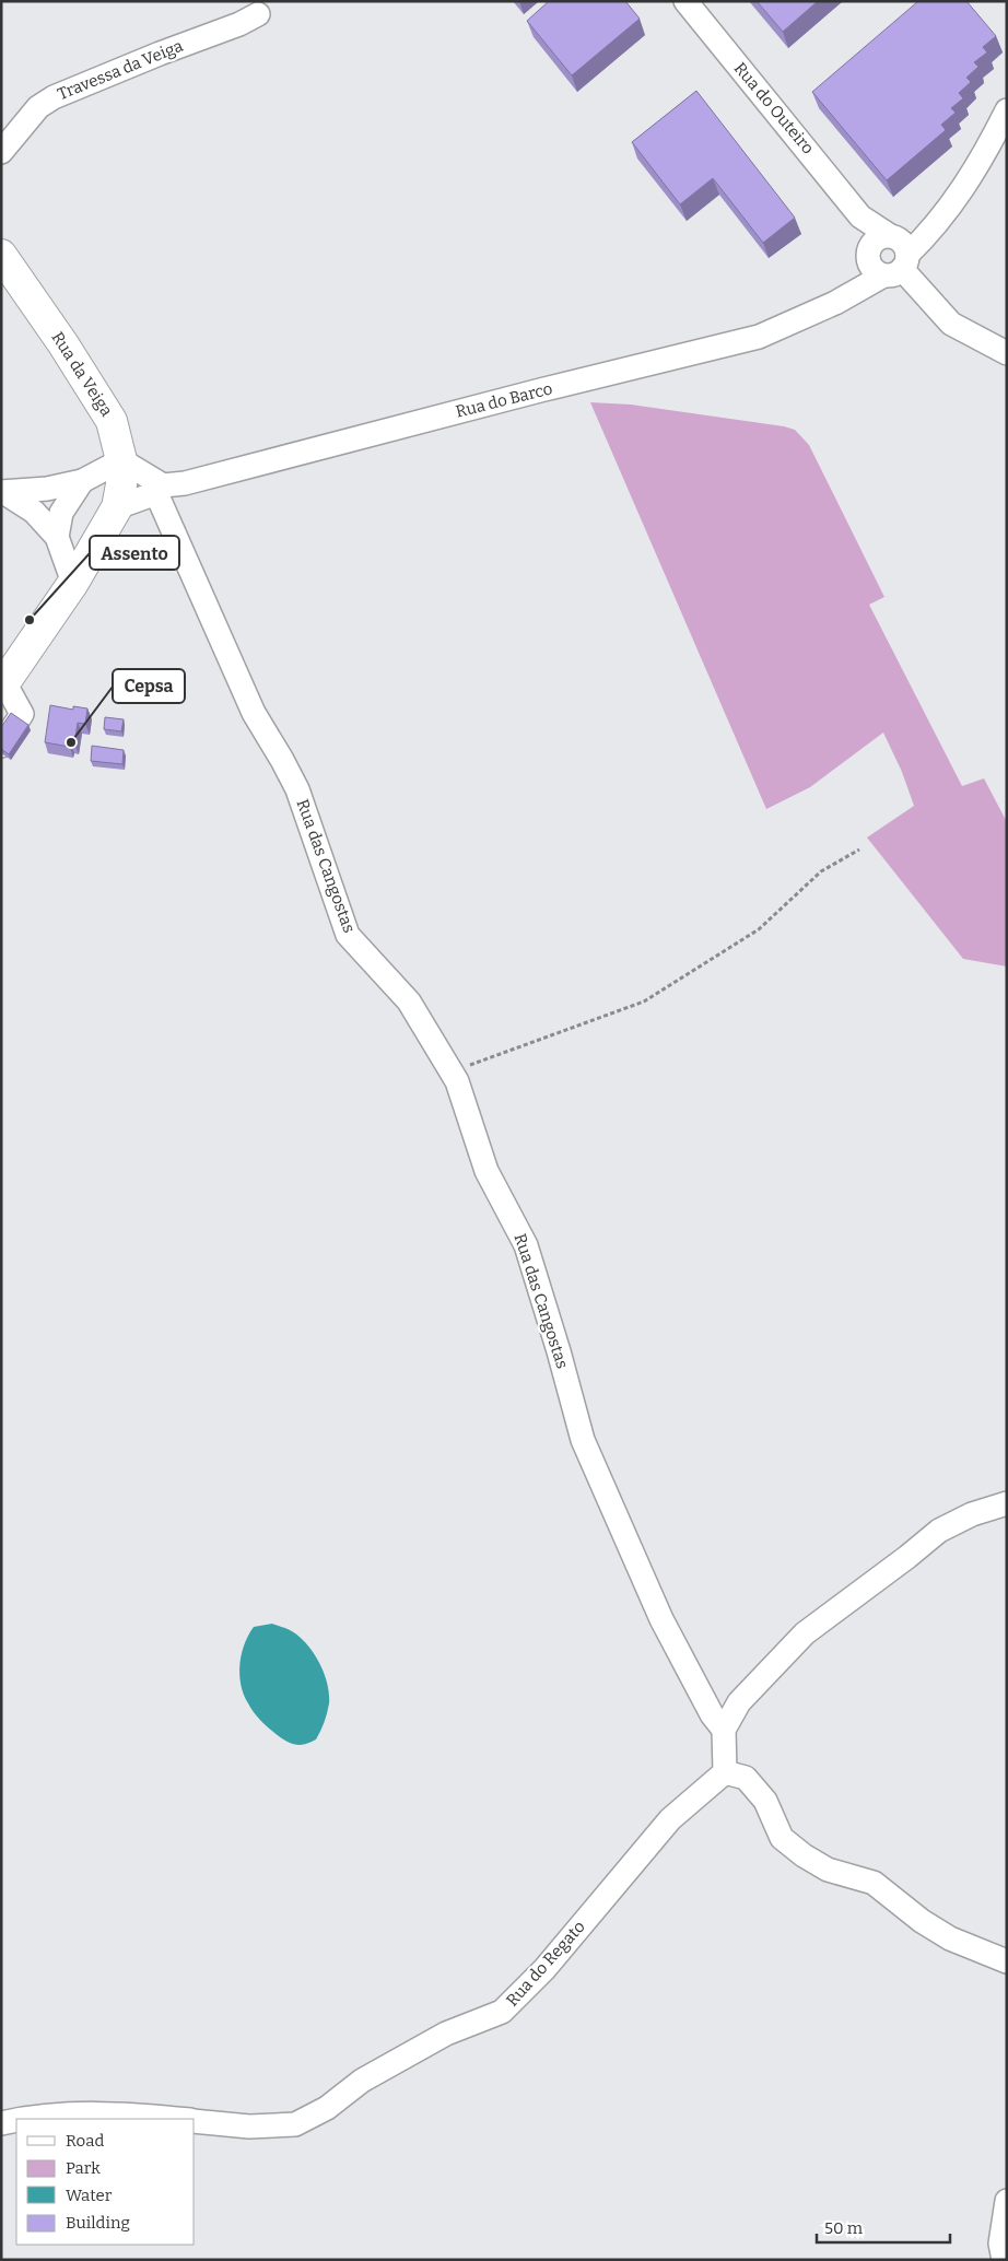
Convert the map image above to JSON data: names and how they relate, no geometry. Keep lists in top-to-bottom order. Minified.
{"streets":{"main road":["Rua da Veiga"],"street":["Travessa da Veiga","Rua do Outeiro","Rua do Barco","Rua das Cangostas","Rua do Regato"]},"crossings":[["Rua do Outeiro","Rua do Barco"],["Rua da Veiga","Rua do Barco"],["Rua do Barco","Rua das Cangostas"]],"places":["Assento","Cepsa"],"legend":["Road","Park","Water","Building"],"scale_bar":"50 m"}
